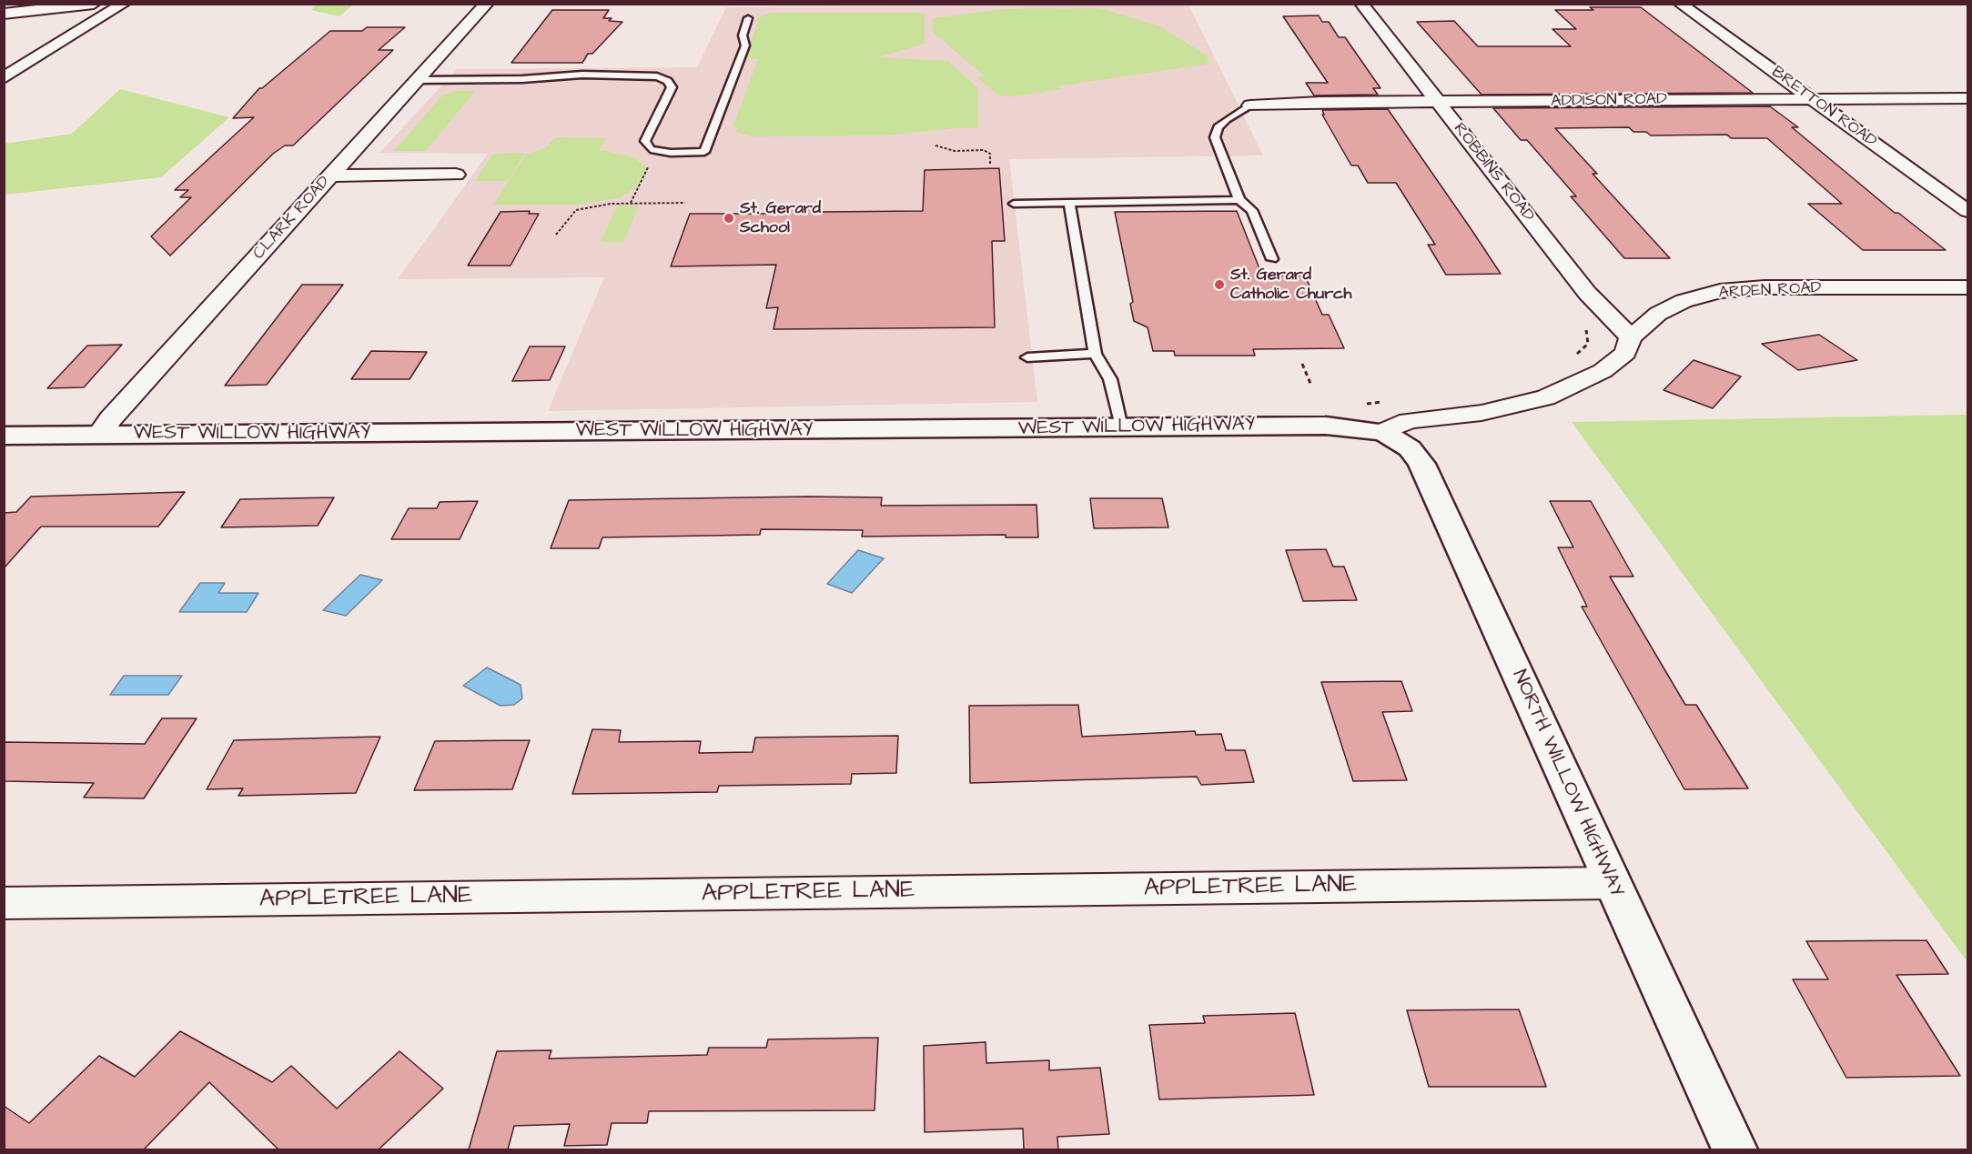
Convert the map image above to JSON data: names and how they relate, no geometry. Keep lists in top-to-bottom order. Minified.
{"streets":{"street":["ADDISON ROAD","BRETTON ROAD","ROBBINS ROAD","CLARK ROAD","ARDEN ROAD","WEST WILLOW HIGHWAY","NORTH WILLOW HIGHWAY","APPLETREE LANE"]},"crossings":[["ADDISON ROAD","BRETTON ROAD"],["ADDISON ROAD","ROBBINS ROAD"],["ROBBINS ROAD","ARDEN ROAD"],["CLARK ROAD","WEST WILLOW HIGHWAY"],["ARDEN ROAD","WEST WILLOW HIGHWAY"],["ARDEN ROAD","NORTH WILLOW HIGHWAY"],["WEST WILLOW HIGHWAY","NORTH WILLOW HIGHWAY"],["NORTH WILLOW HIGHWAY","APPLETREE LANE"]],"places":["St. Gerard School","St. Gerard Catholic Church"]}
